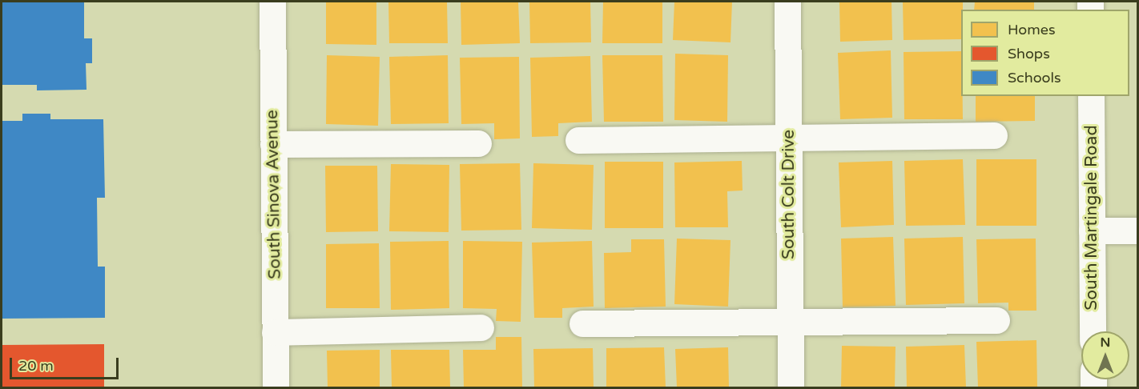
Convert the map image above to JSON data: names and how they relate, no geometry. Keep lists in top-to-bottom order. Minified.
{"streets":{"street":["South Sinova Avenue","South Colt Drive","South Martingale Road"]},"legend":["Homes","Shops","Schools"],"scale_bar":"20 m","north":"top"}
